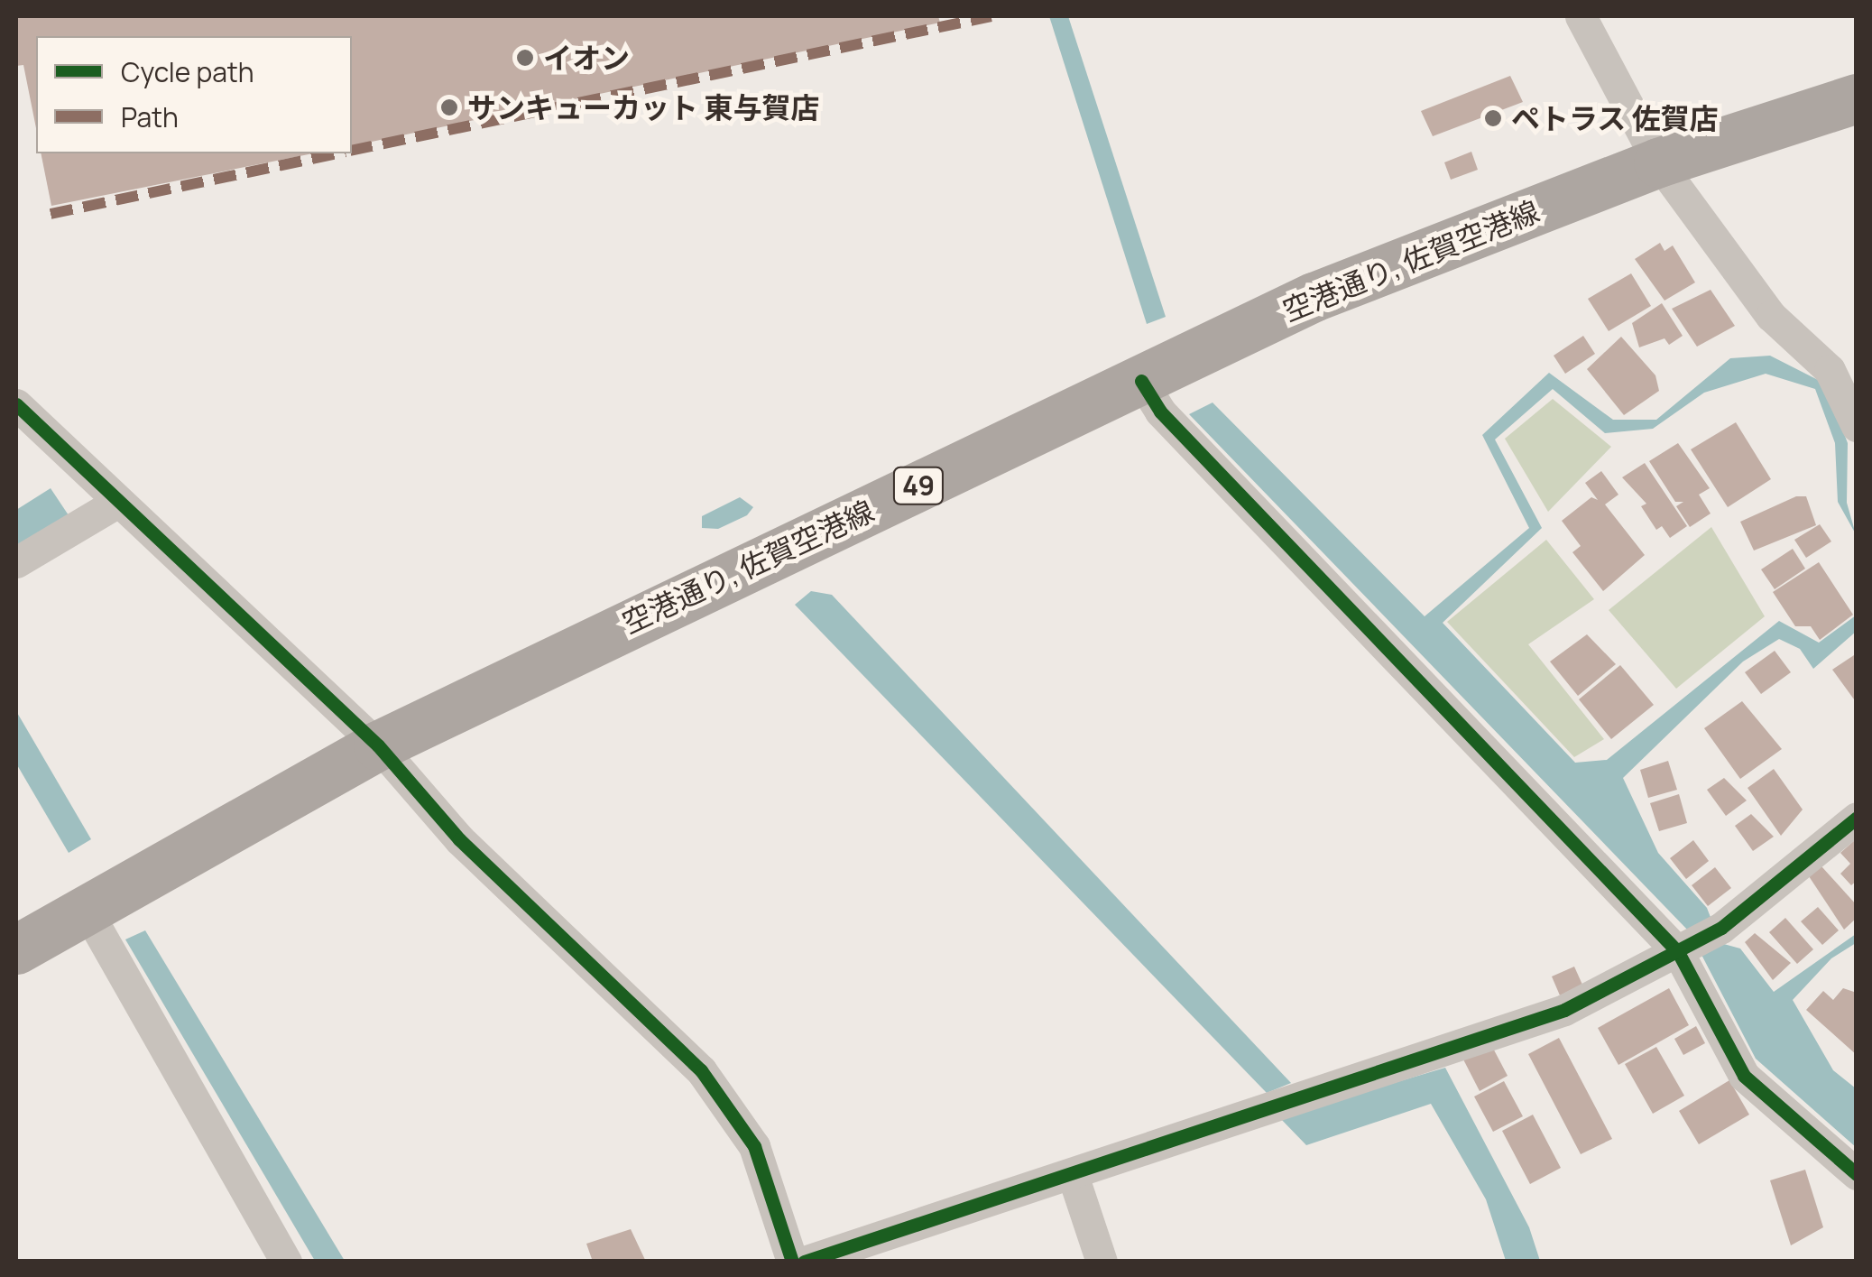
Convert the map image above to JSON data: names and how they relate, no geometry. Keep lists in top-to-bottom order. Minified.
{"streets":{"main road":["空港通り, 佐賀空港線","49"]},"places":["イオン","サンキューカット 東与賀店","ペトラス 佐賀店"],"legend":["Cycle path","Path"]}
